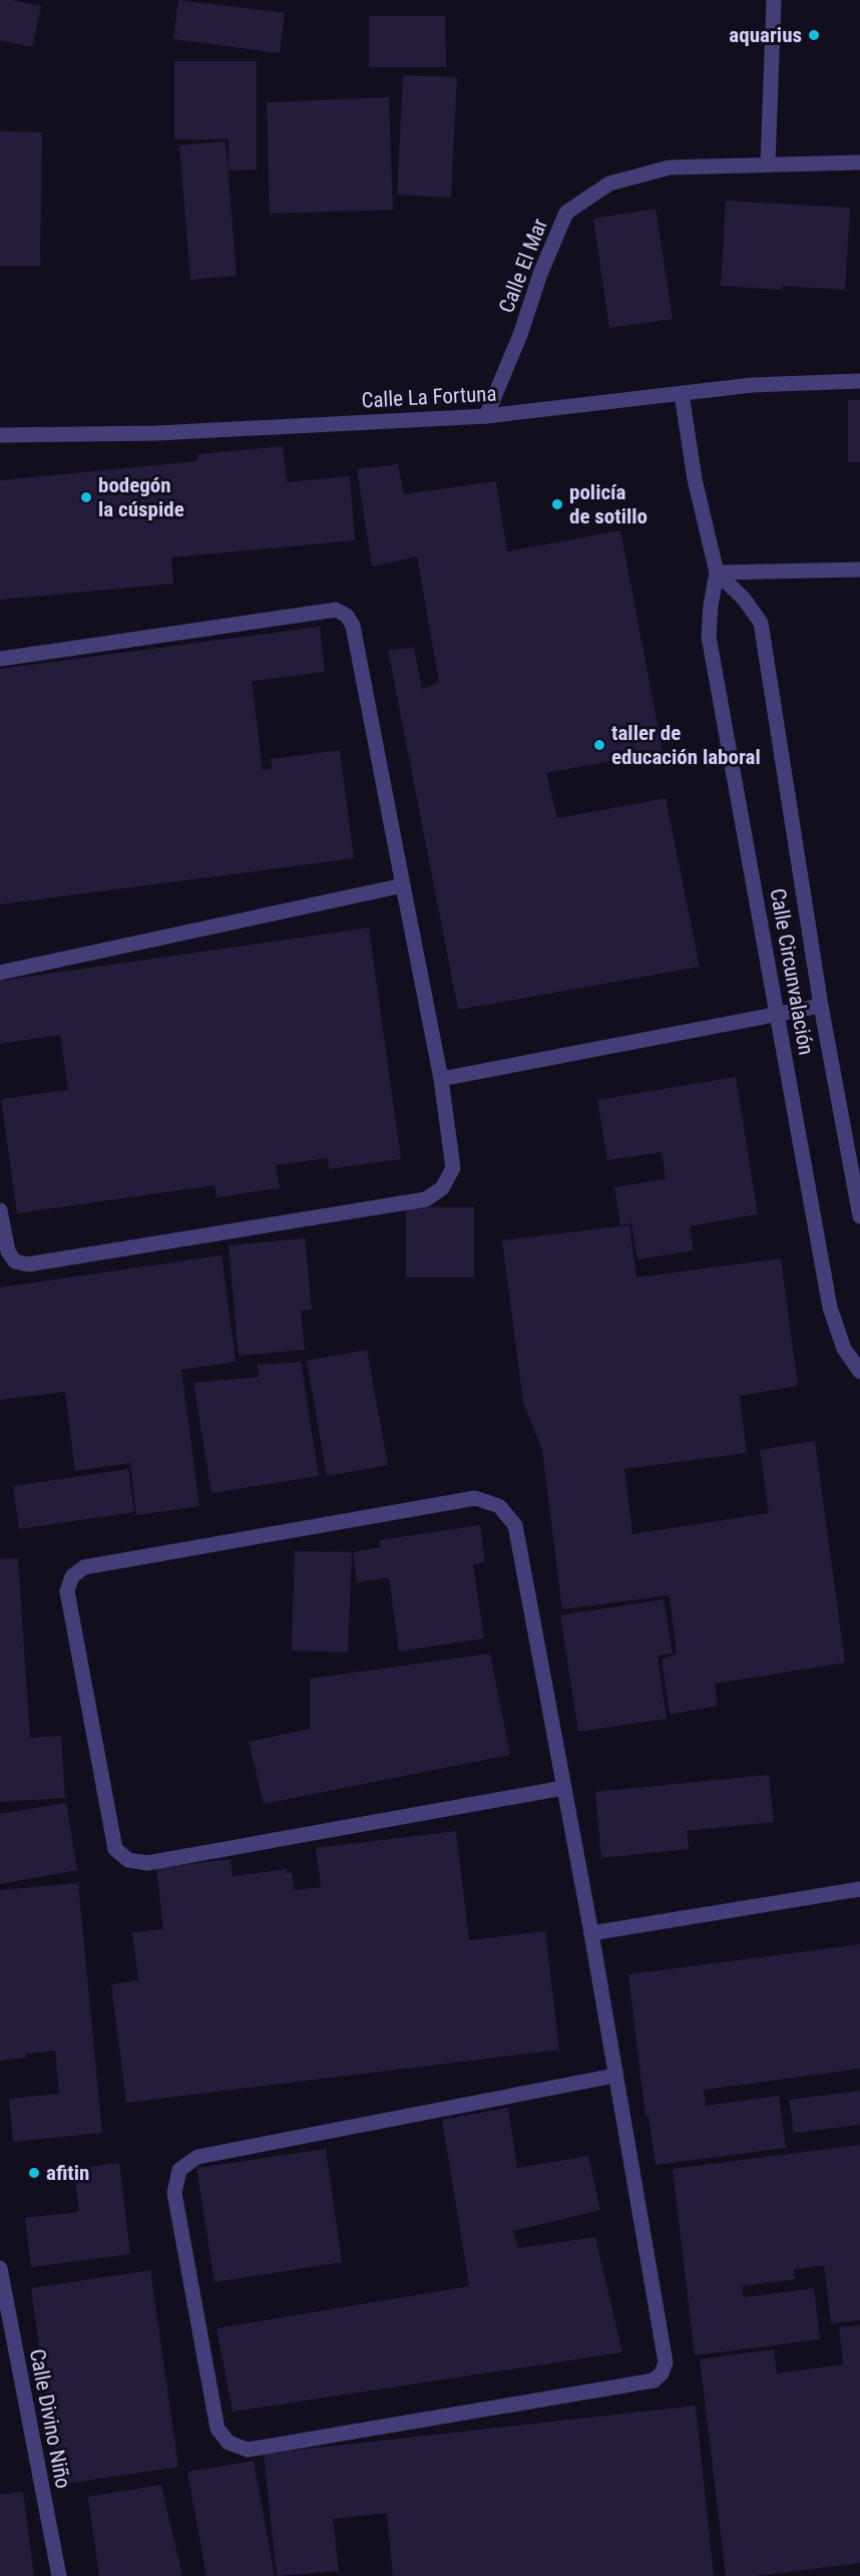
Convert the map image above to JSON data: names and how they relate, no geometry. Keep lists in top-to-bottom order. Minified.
{"streets":{"street":["Calle El Mar","Calle La Fortuna","Calle Circunvalación","Calle Divino Niño"]},"crossings":[["Calle El Mar","Calle La Fortuna"],["Calle La Fortuna","Calle Circunvalación"]],"places":["aquarius","bodegón la cúspide","policía de sotillo","taller de educación laboral","afitin"]}
